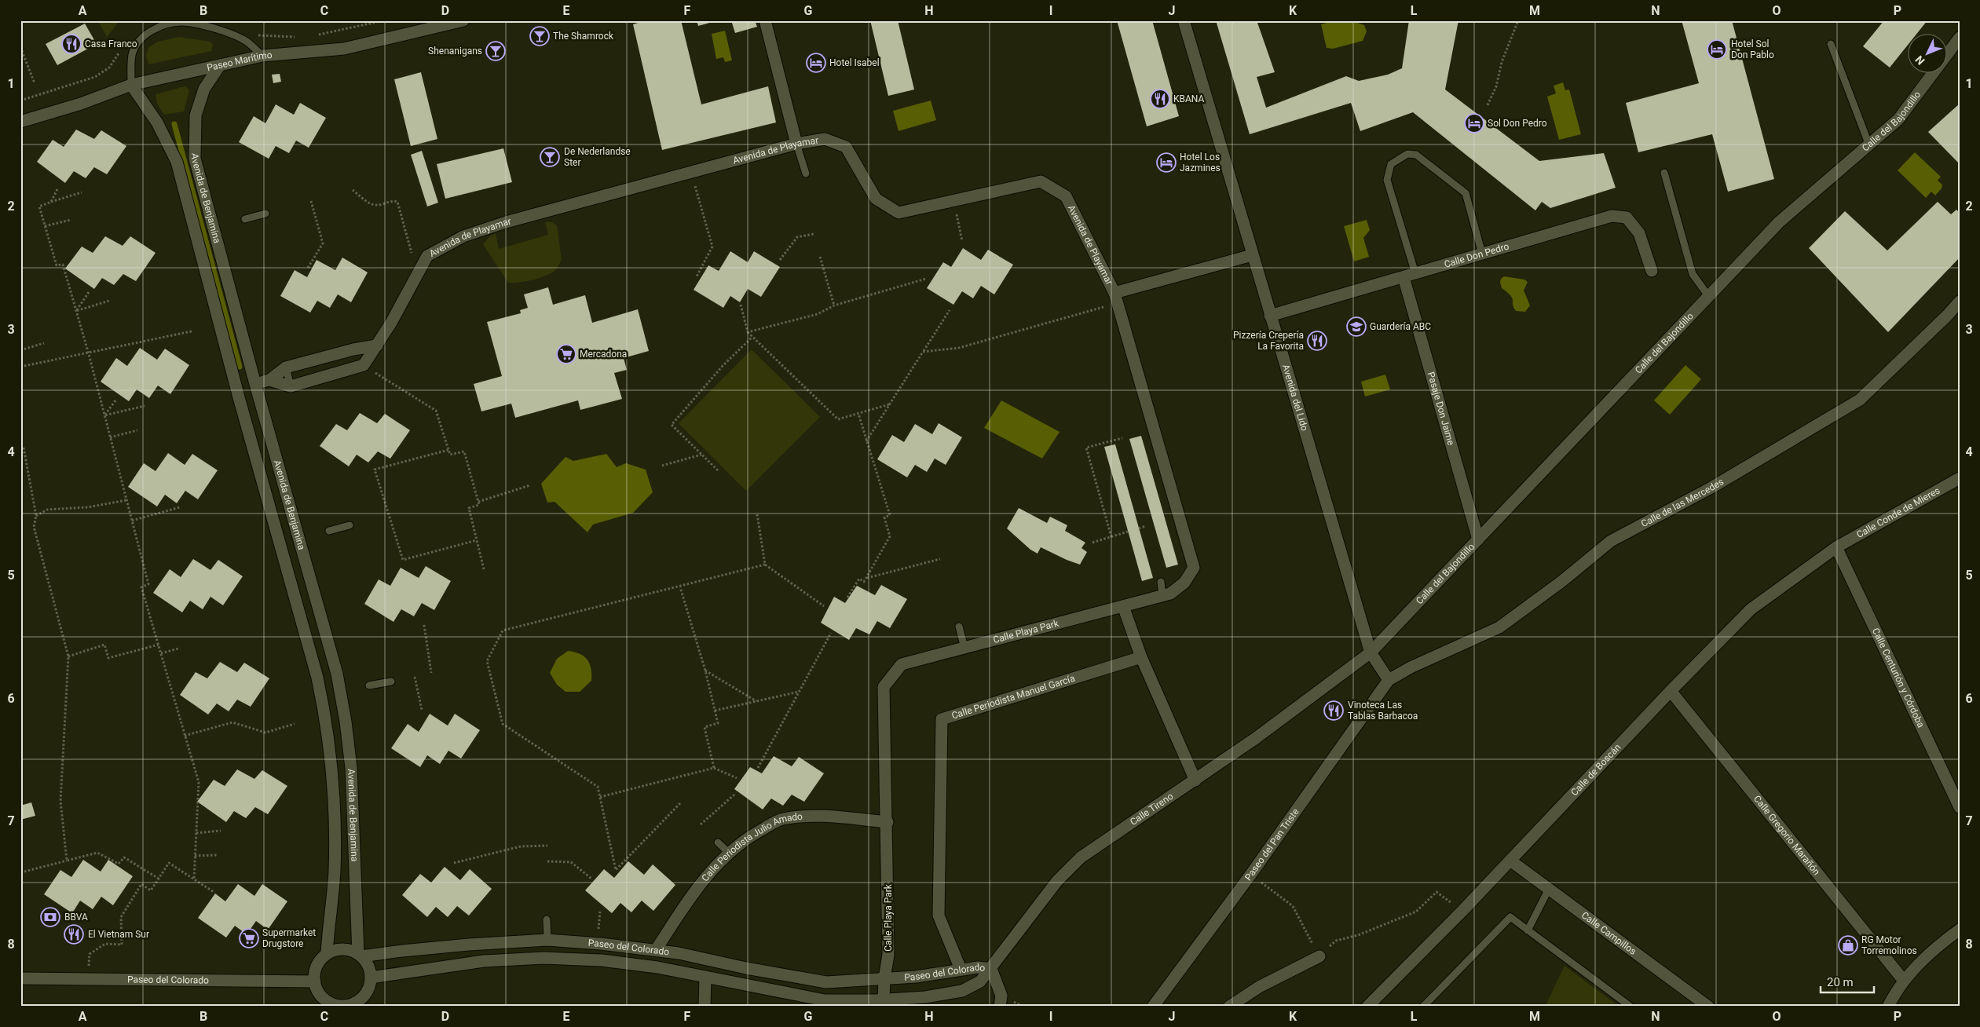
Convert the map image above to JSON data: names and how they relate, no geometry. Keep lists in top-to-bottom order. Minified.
{"streets":{"street":["Paseo Marítimo","Calle del Bajondillo","Avenida de Playamar","Avenida de Benjamina","Calle Don Pedro","Avenida del Lido","Pasaje Don Jaime","Calle de las Mercedes","Calle Conde de Mieres","Calle Playa Park","Calle Centurión y Córdoba","Calle Periodista Manuel García","Calle de Boscán","Calle Tireno","Calle Gregorio Marañón","Paseo del Pan Triste","Calle Periodista Julio Amado","Calle Campillos","Paseo del Colorado"]},"crossings":[["Paseo Marítimo","Avenida de Benjamina"],["Calle del Bajondillo","Avenida del Lido"],["Calle del Bajondillo","Pasaje Don Jaime"],["Calle del Bajondillo","Calle Tireno"],["Avenida de Playamar","Avenida del Lido"],["Avenida de Playamar","Calle Playa Park"],["Avenida de Benjamina","Paseo del Colorado"],["Calle Don Pedro","Avenida del Lido"],["Calle Don Pedro","Pasaje Don Jaime"],["Avenida del Lido","Calle de las Mercedes"],["Avenida del Lido","Calle Tireno"],["Avenida del Lido","Paseo del Pan Triste"],["Calle de las Mercedes","Paseo del Pan Triste"],["Calle Conde de Mieres","Calle Centurión y Córdoba"],["Calle Conde de Mieres","Calle de Boscán"],["Calle Playa Park","Calle Periodista Julio Amado"],["Calle Playa Park","Paseo del Colorado"],["Calle Centurión y Córdoba","Calle de Boscán"],["Calle Periodista Manuel García","Paseo del Colorado"],["Calle de Boscán","Calle Gregorio Marañón"],["Calle de Boscán","Calle Campillos"],["Calle Tireno","Paseo del Colorado"],["Calle Periodista Julio Amado","Paseo del Colorado"]],"places":{"bar":["The Shamrock","Shenanigans","De Nederlandse Ster"],"restaurant":["Casa Franco","KBANA","Pizzería Crepería La Favorita","Vinoteca Las Tablas Barbacoa","El Vietnam Sur"],"hotel":["Hotel Sol Don Pablo","Hotel Isabel","Sol Don Pedro","Hotel Los Jazmines"],"school or university":["Guardería ABC"],"supermarket":["Mercadona","Supermarket Drugstore"],"bank":["BBVA"],"shop":["RG Motor Torremolinos"]},"scale_bar":"20 m","north":"bottom left","grid":{"columns":["A","B","C","D","E","F","G","H","I","J","K","L","M","N","O","P"],"rows":["1","2","3","4","5","6","7","8"]}}
